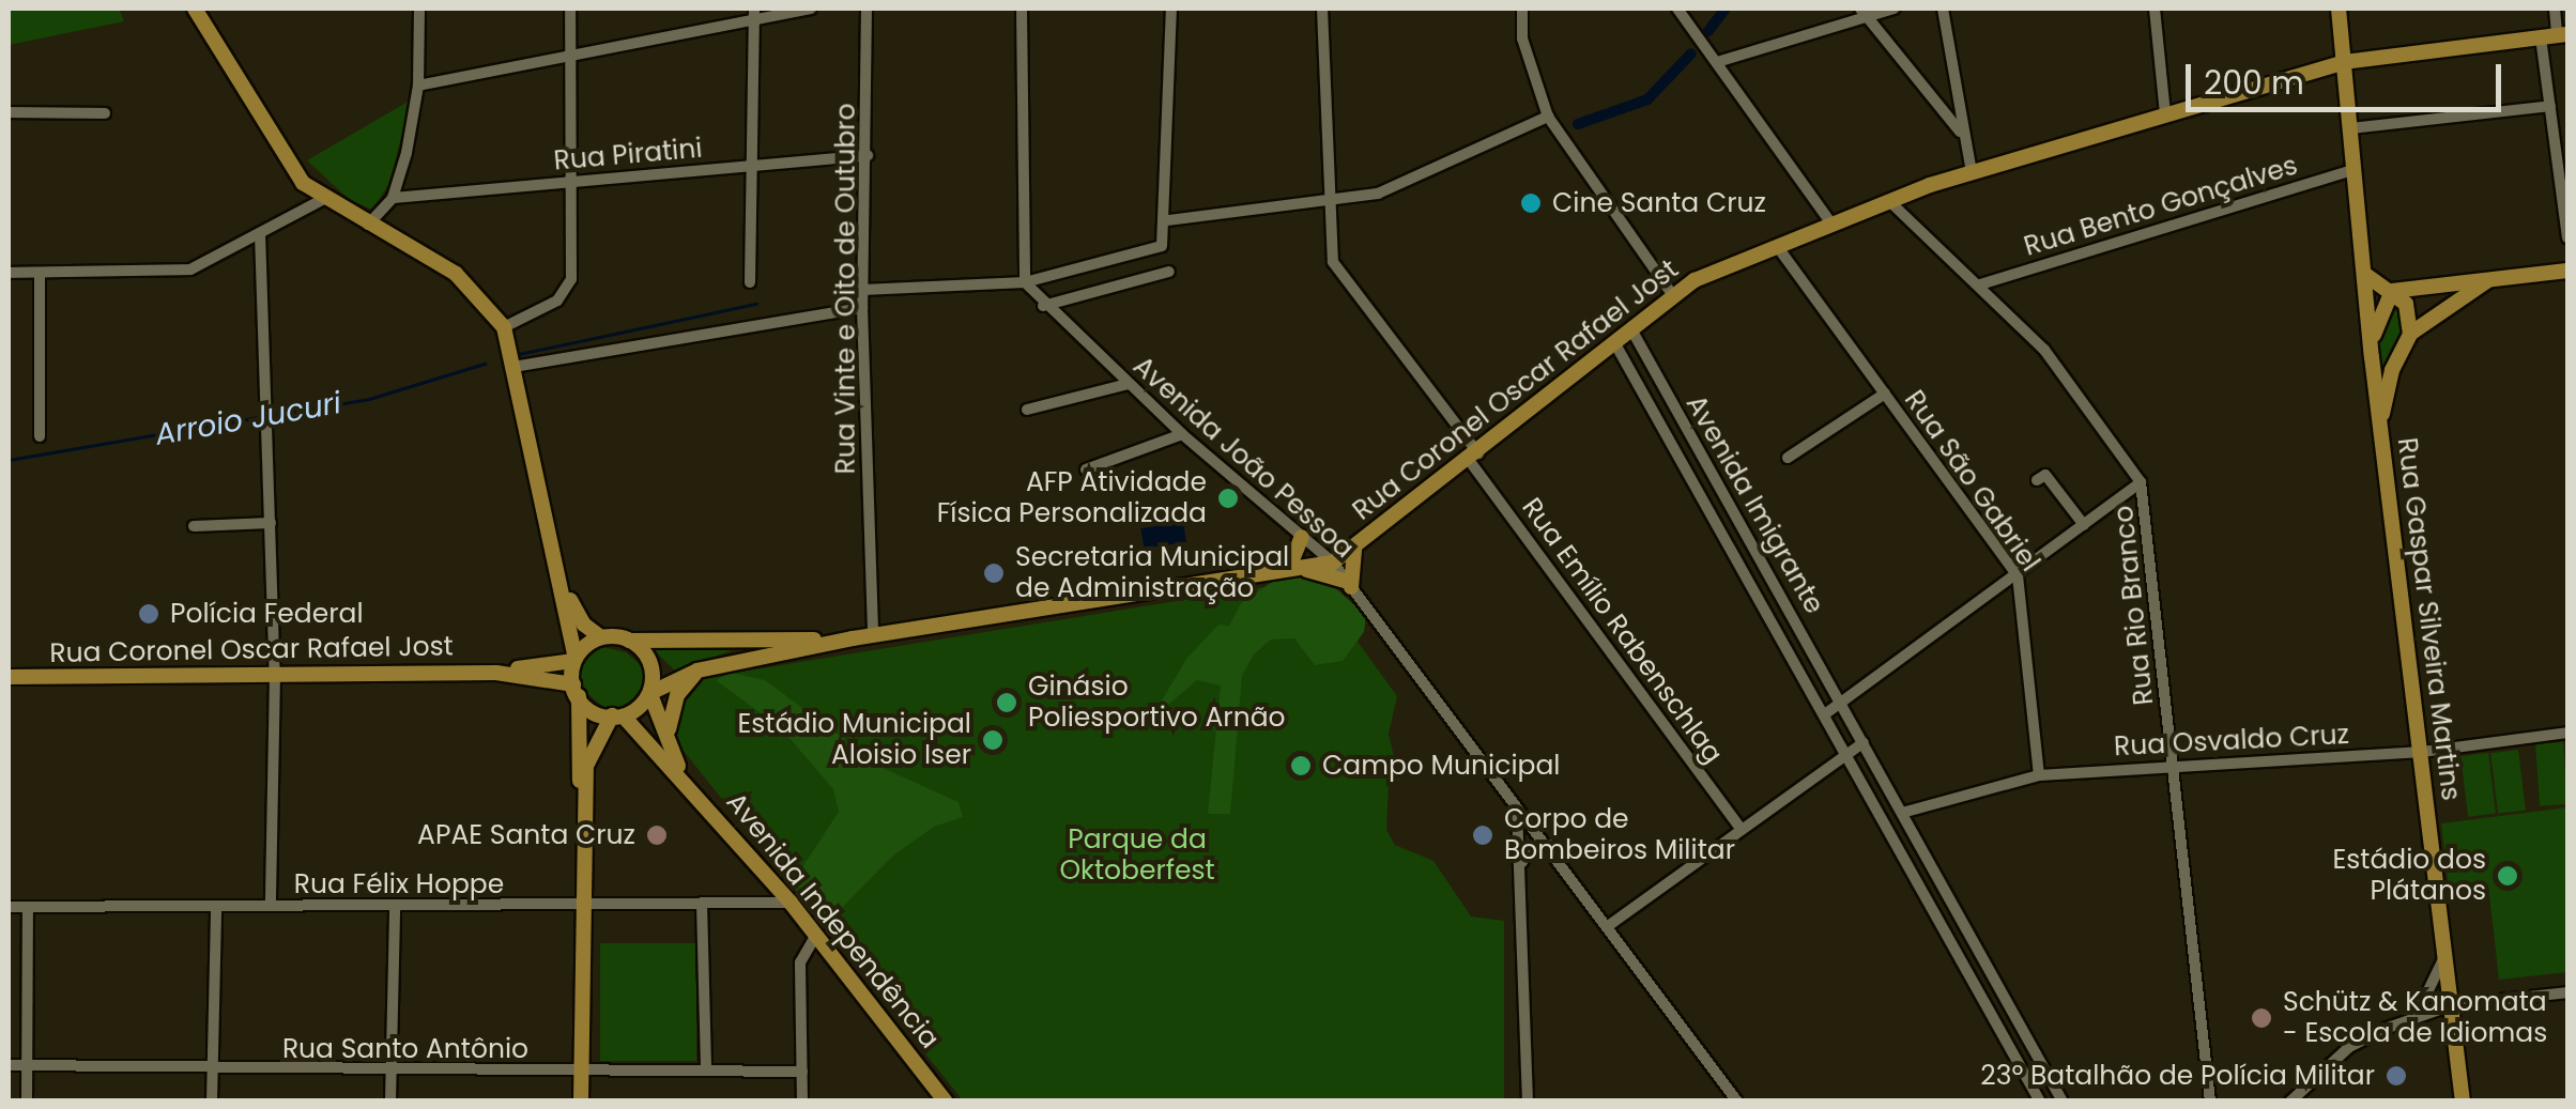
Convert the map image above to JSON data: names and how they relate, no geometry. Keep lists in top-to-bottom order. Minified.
{"streets":{"main road":["Rua Coronel Oscar Rafael Jost","Rua Gaspar Silveira Martins","Avenida Independência"],"street":["Rua Piratini","Rua Bento Gonçalves","Rua Vinte e Oito de Outubro","Avenida João Pessoa","Rua São Gabriel","Avenida Imigrante","Rua Rio Branco","Rua Emílio Rabenschlag","Rua Osvaldo Cruz","Rua Félix Hoppe","Rua Santo Antônio"]},"crossings":[["Rua Piratini","Rua Vinte e Oito de Outubro"],["Rua Bento Gonçalves","Rua Rio Branco"],["Rua Bento Gonçalves","Rua Gaspar Silveira Martins"],["Rua Coronel Oscar Rafael Jost","Avenida João Pessoa"],["Rua Coronel Oscar Rafael Jost","Rua São Gabriel"],["Rua Coronel Oscar Rafael Jost","Avenida Imigrante"],["Rua Coronel Oscar Rafael Jost","Rua Rio Branco"],["Rua Coronel Oscar Rafael Jost","Rua Gaspar Silveira Martins"],["Rua Coronel Oscar Rafael Jost","Rua Emílio Rabenschlag"],["Rua Coronel Oscar Rafael Jost","Avenida Independência"],["Rua São Gabriel","Rua Osvaldo Cruz"],["Avenida Imigrante","Rua Osvaldo Cruz"],["Rua Rio Branco","Rua Osvaldo Cruz"],["Rua Gaspar Silveira Martins","Rua Osvaldo Cruz"],["Rua Félix Hoppe","Avenida Independência"]],"water":["Arroio Jucuri"],"parks":["Parque da Oktoberfest"],"places":["Cine Santa Cruz","AFP Atividade Física Personalizada","Secretaria Municipal de Administração","Polícia Federal","Ginásio Poliesportivo Arnão","Estádio Municipal Aloisio Iser","Campo Municipal","APAE Santa Cruz","Corpo de Bombeiros Militar","Estádio dos Plátanos","Schütz & Kanomata - Escola de Idiomas","23º Batalhão de Polícia Militar"],"scale_bar":"200 m"}
